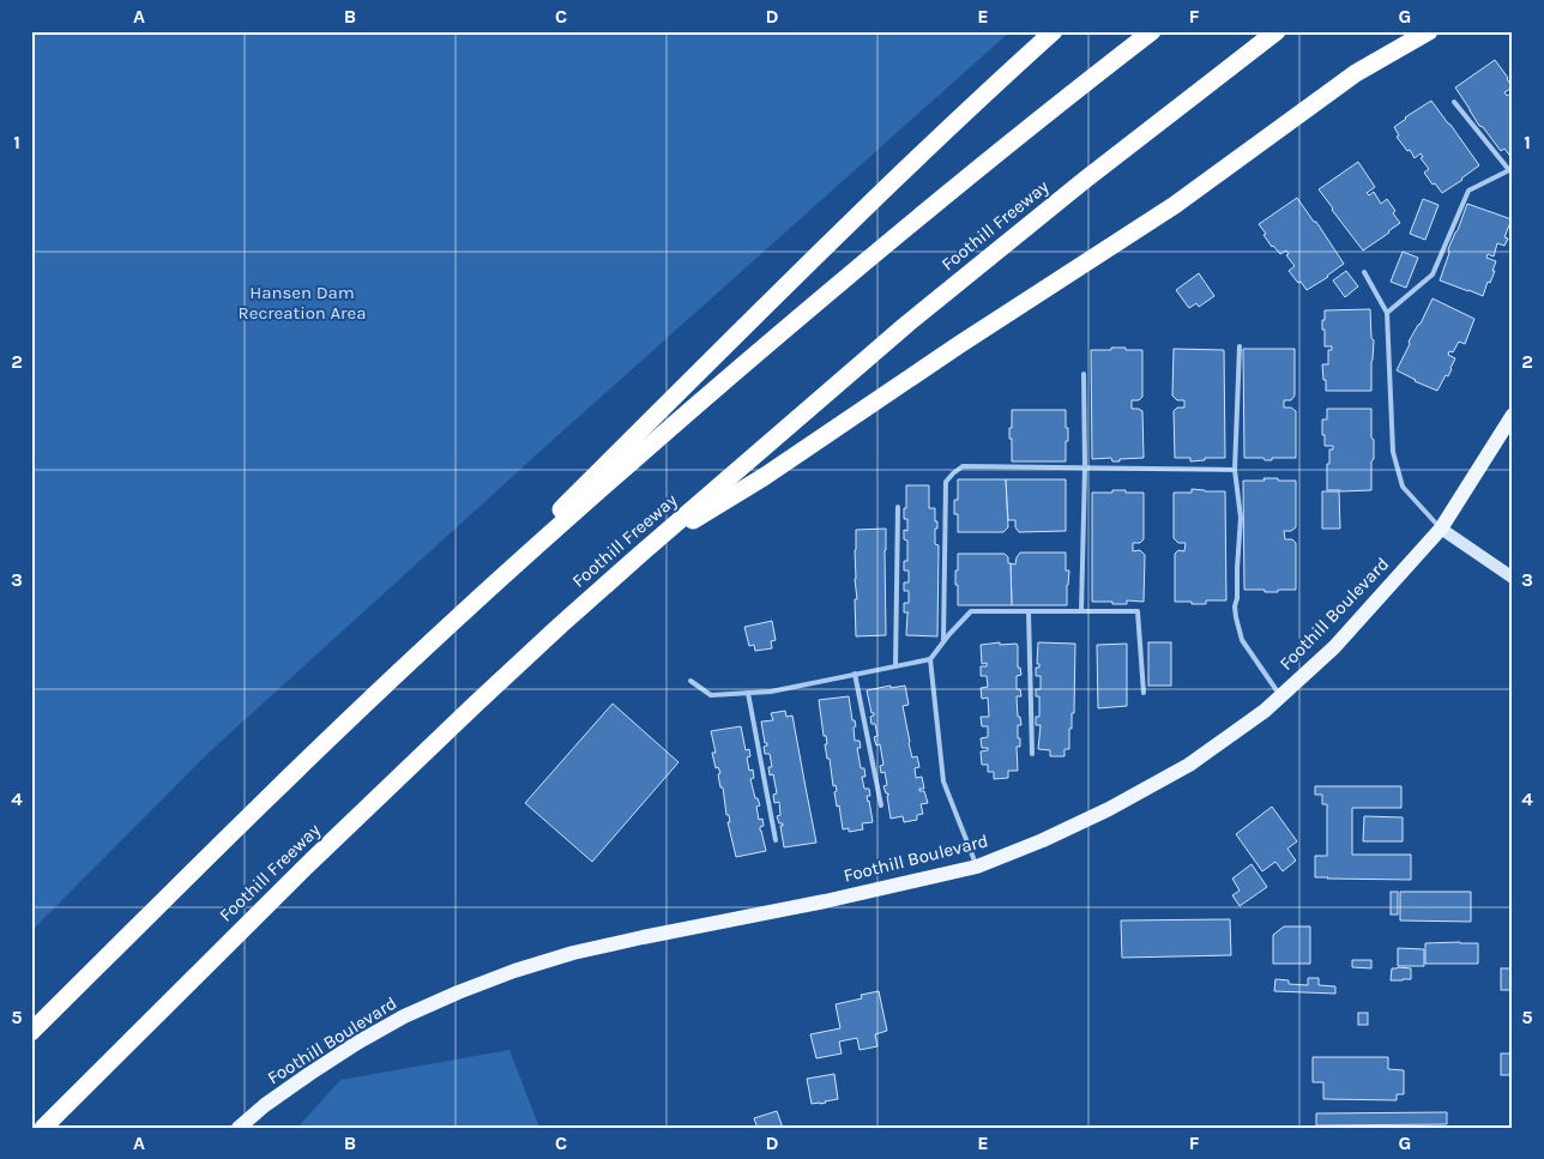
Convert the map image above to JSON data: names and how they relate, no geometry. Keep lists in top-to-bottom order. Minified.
{"streets":{"highway":["Foothill Freeway"],"main road":["Foothill Boulevard"]},"parks":["Hansen Dam Recreation Area"],"grid":{"columns":["A","B","C","D","E","F","G"],"rows":["1","2","3","4","5"]}}
